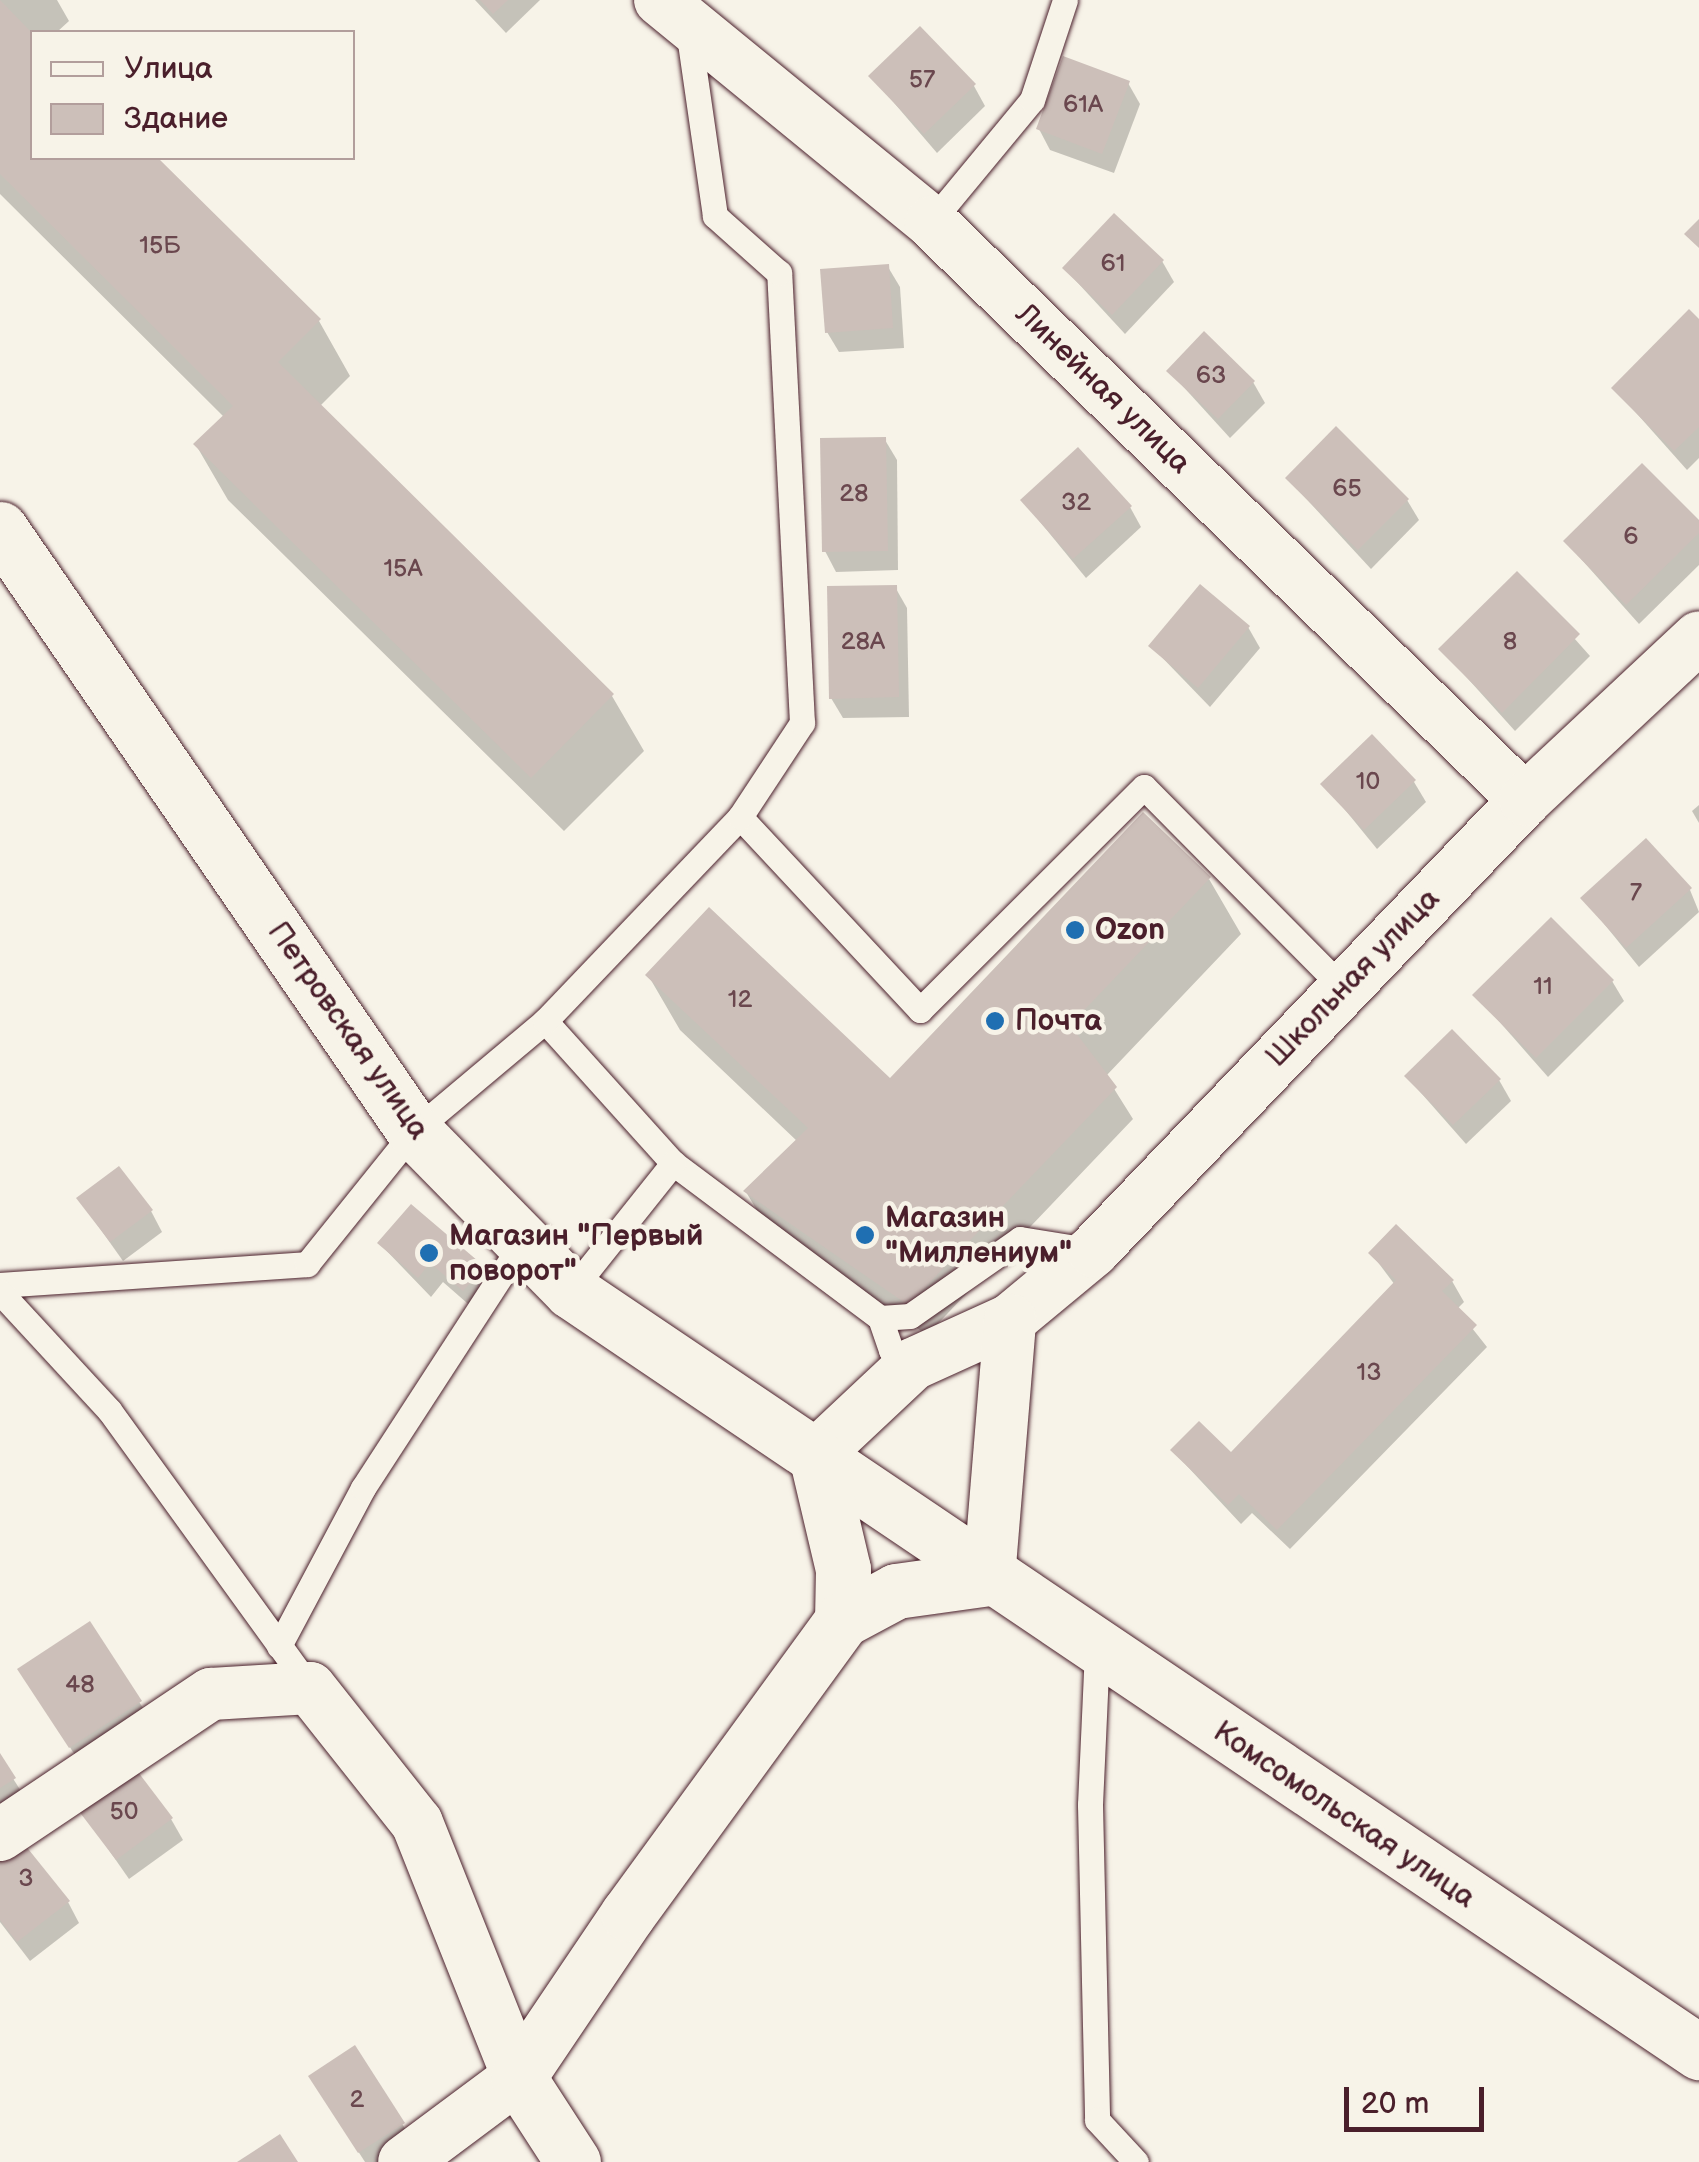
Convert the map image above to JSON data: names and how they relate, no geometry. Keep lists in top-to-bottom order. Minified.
{"streets":{"main road":["Петровская улица","Комсомольская улица"],"street":["Линейная улица","Школьная улица"]},"crossings":[["Линейная улица","Школьная улица"],["Школьная улица","Петровская улица"],["Петровская улица","Комсомольская улица"]],"places":["Ozon","Почта","Магазин \"Миллениум\"","Магазин \"Первый поворот\""],"house_numbers":["57","61А","15Б","61","63","65","28","32","6","15А","28А","8","10","7","11","12","13","48","50","3","2"],"legend":["Улица","Здание"],"scale_bar":"20 m"}
